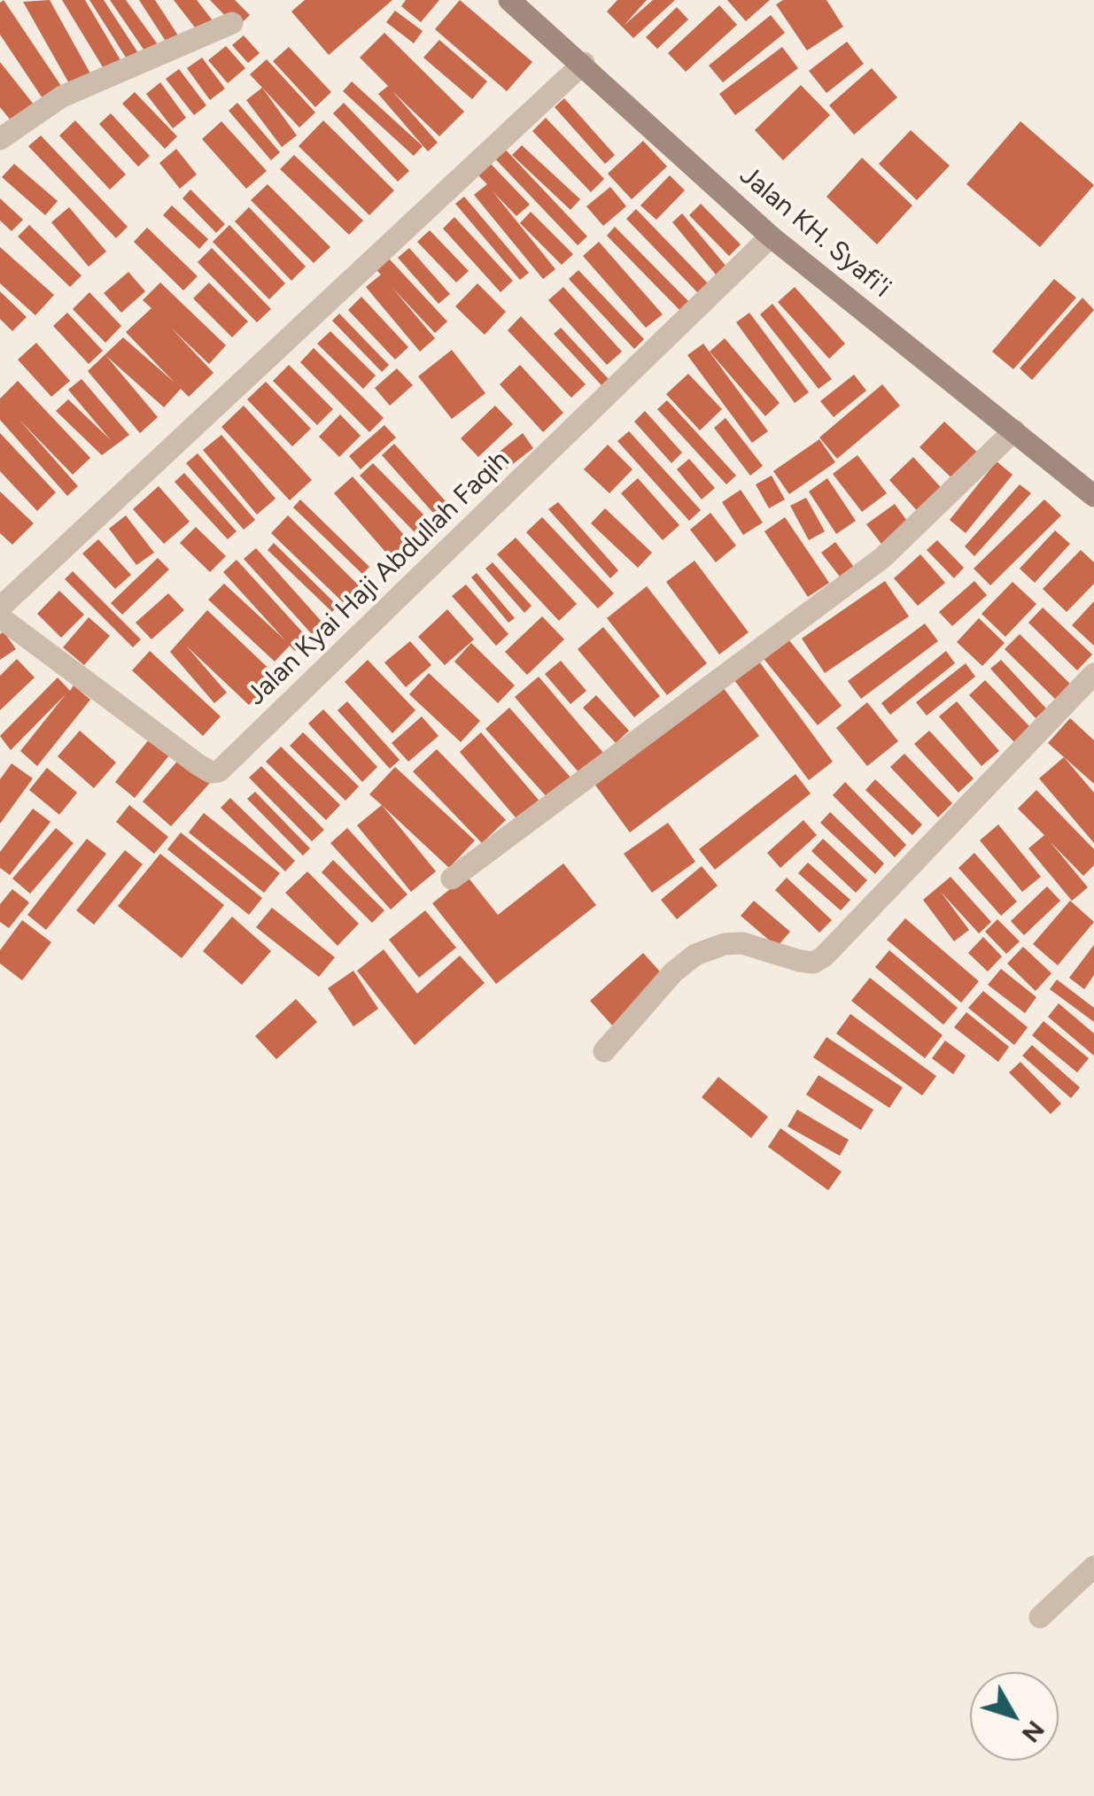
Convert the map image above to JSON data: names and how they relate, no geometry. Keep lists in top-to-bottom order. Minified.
{"streets":{"main road":["Jalan KH. Syafi'i"],"street":["Jalan Kyai Haji Abdullah Faqih"]},"crossings":[["Jalan KH. Syafi'i","Jalan Kyai Haji Abdullah Faqih"]],"north":"bottom right"}
